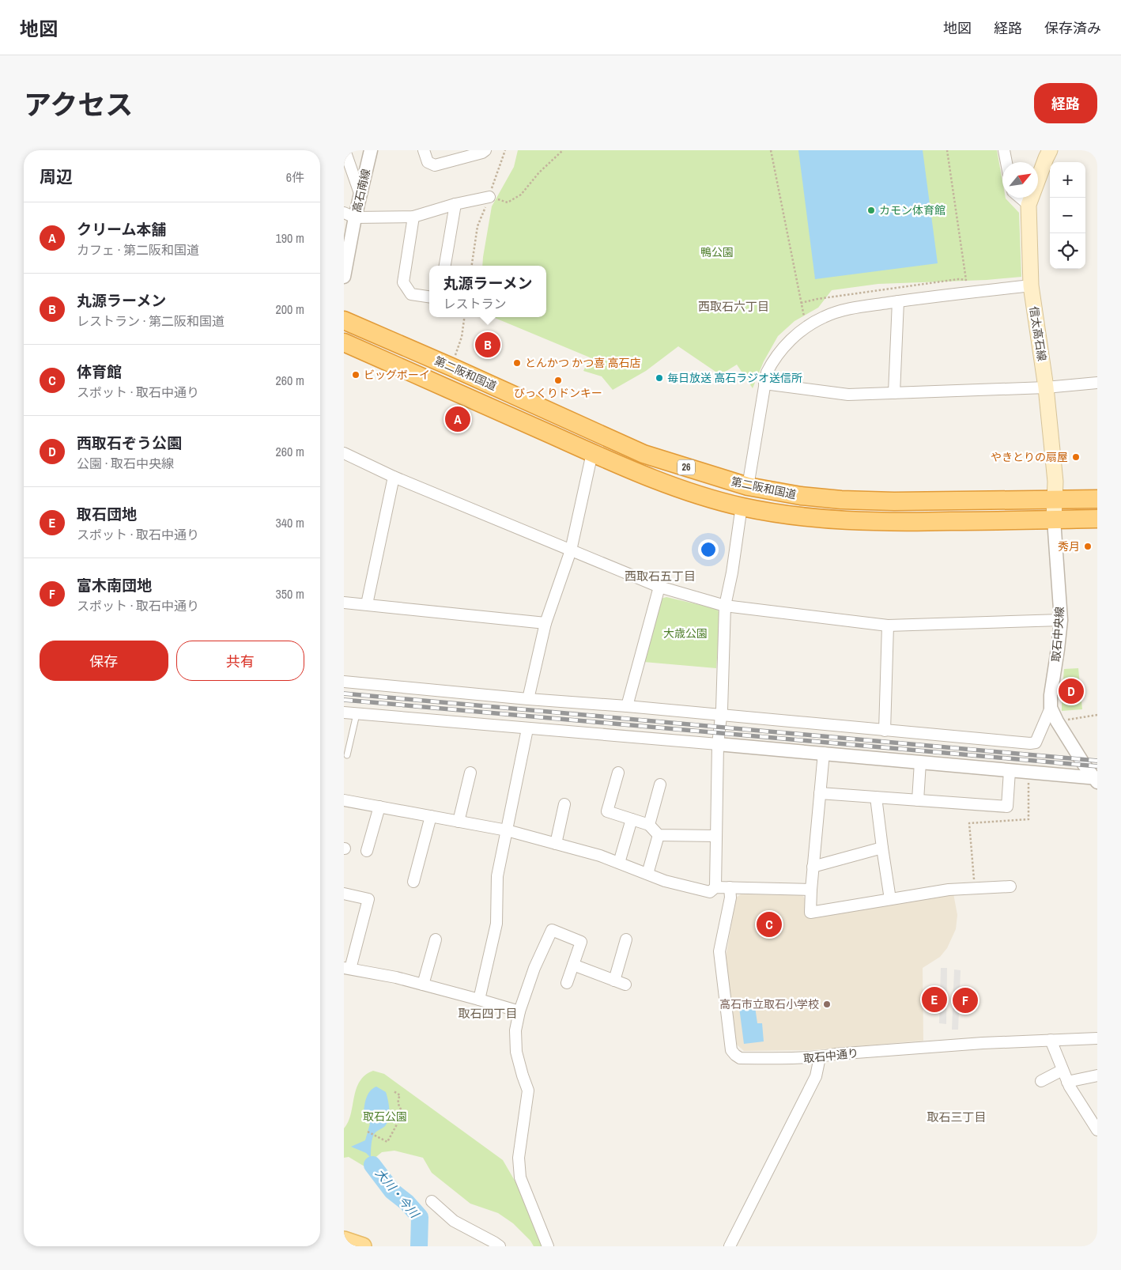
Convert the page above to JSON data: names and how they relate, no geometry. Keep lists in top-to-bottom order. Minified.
{"streets":{"highway":["第二阪和国道","26"],"main road":["信太高石線"],"street":["高石南線","取石中央線","取石中通り"]},"crossings":[["信太高石線","第二阪和国道"],["信太高石線","取石中央線"],["第二阪和国道","取石中央線"]],"districts":["西取石六丁目","西取石五丁目","取石四丁目","取石三丁目"],"water":["大川・今川"],"parks":["鴨公園","大歳公園","取石公園"],"places":["カモン体育館","とんかつ かつ喜 高石店","ビッグボーイ","毎日放送 高石ラジオ送信所","びっくりドンキー","やきとりの扇屋","秀月","高石市立取石小学校"],"north":"top right","page":{"header":"地図","nav":["地図","経路","保存済み"],"title":"アクセス","buttons":["経路",["保存","共有"]],"heading":["周辺","6件"],"map_buttons":["+","−"],"list":[{"mark":"A","name":"クリーム本舗","note":"カフェ · 第二阪和国道","value":"190 m"},{"mark":"B","name":"丸源ラーメン","note":"レストラン · 第二阪和国道","value":"200 m"},{"mark":"C","name":"体育館","note":"スポット · 取石中通り","value":"260 m"},{"mark":"D","name":"西取石ぞう公園","note":"公園 · 取石中央線","value":"260 m"},{"mark":"E","name":"取石団地","note":"スポット · 取石中通り","value":"340 m"},{"mark":"F","name":"富木南団地","note":"スポット · 取石中通り","value":"350 m"}],"popup":["丸源ラーメン","レストラン"],"pins":["B","A","D","C","E","F"]}}
